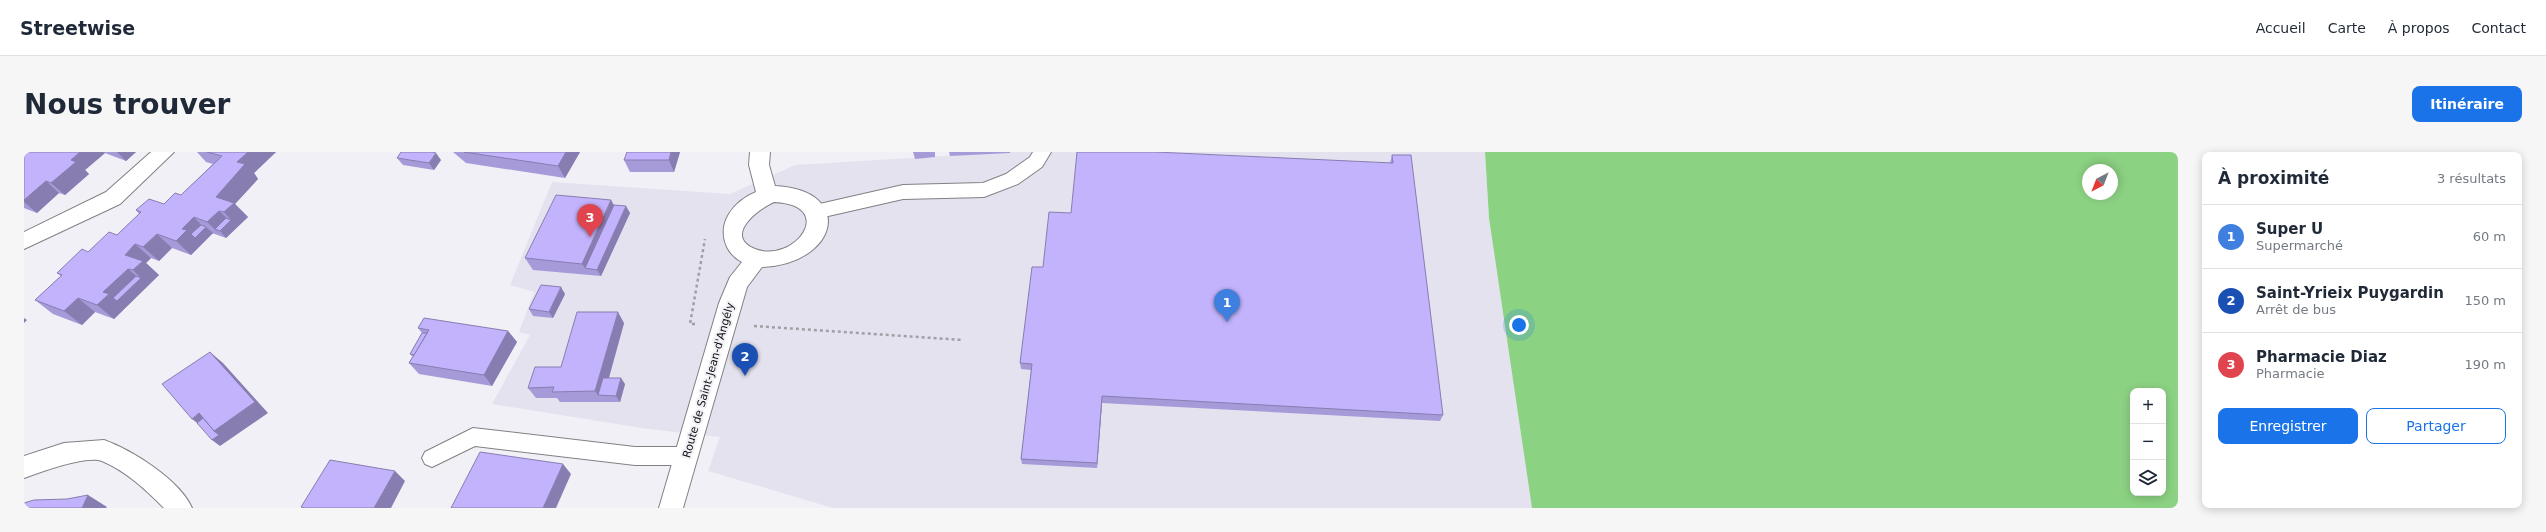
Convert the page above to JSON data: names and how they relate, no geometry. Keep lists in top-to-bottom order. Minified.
{"streets":{"main road":["Route de Saint-Jean-d'Angély"]},"north":"bottom left","page":{"header":"Streetwise","nav":["Accueil","Carte","À propos","Contact"],"buttons":["Itinéraire",["Enregistrer","Partager"]],"title":"Nous trouver","heading":["À proximité","3 résultats"],"pins":["3","1","2"],"list":[{"mark":"1","name":"Super U","note":"Supermarché","value":"60 m"},{"mark":"2","name":"Saint-Yrieix Puygardin","note":"Arrêt de bus","value":"150 m"},{"mark":"3","name":"Pharmacie Diaz","note":"Pharmacie","value":"190 m"}],"map_buttons":["+","−"]}}
